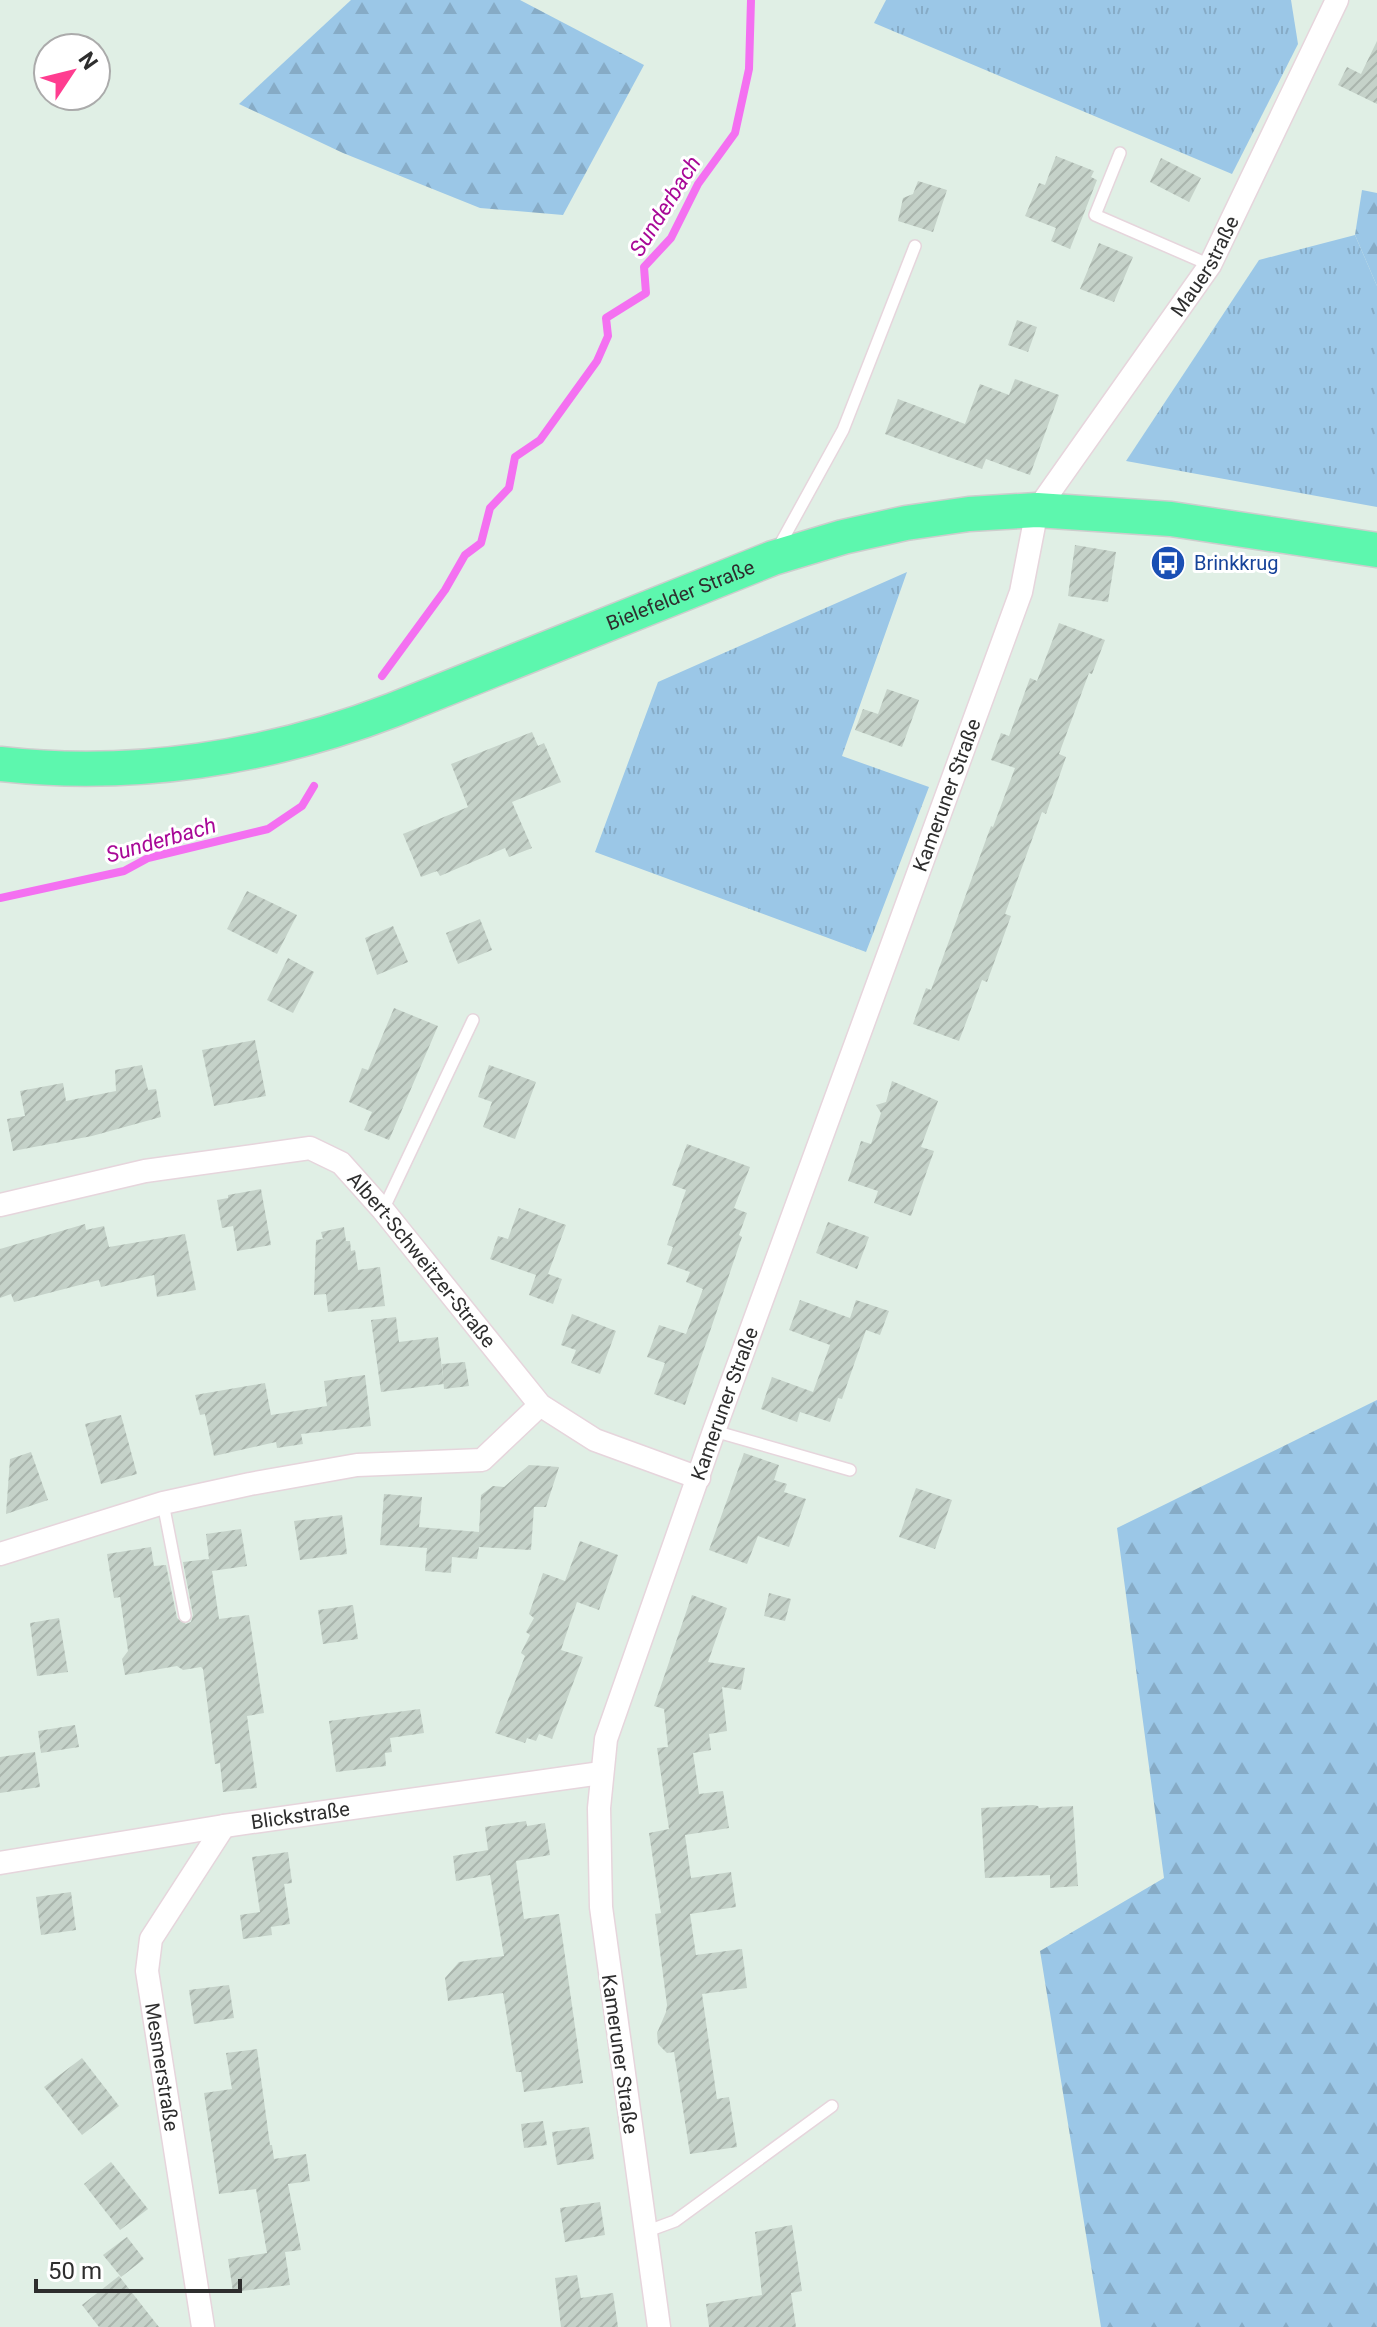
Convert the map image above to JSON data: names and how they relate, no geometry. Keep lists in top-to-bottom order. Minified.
{"streets":{"main road":["Bielefelder Straße"],"street":["Mauerstraße","Kameruner Straße","Albert-Schweitzer-Straße","Blickstraße","Mesmerstraße"]},"crossings":[["Mauerstraße","Bielefelder Straße"],["Mauerstraße","Kameruner Straße"],["Bielefelder Straße","Kameruner Straße"],["Kameruner Straße","Albert-Schweitzer-Straße"],["Kameruner Straße","Blickstraße"],["Blickstraße","Mesmerstraße"]],"water":["Sunderbach"],"places":{"bus stop":["Brinkkrug"]},"scale_bar":"50 m","north":"top right"}
